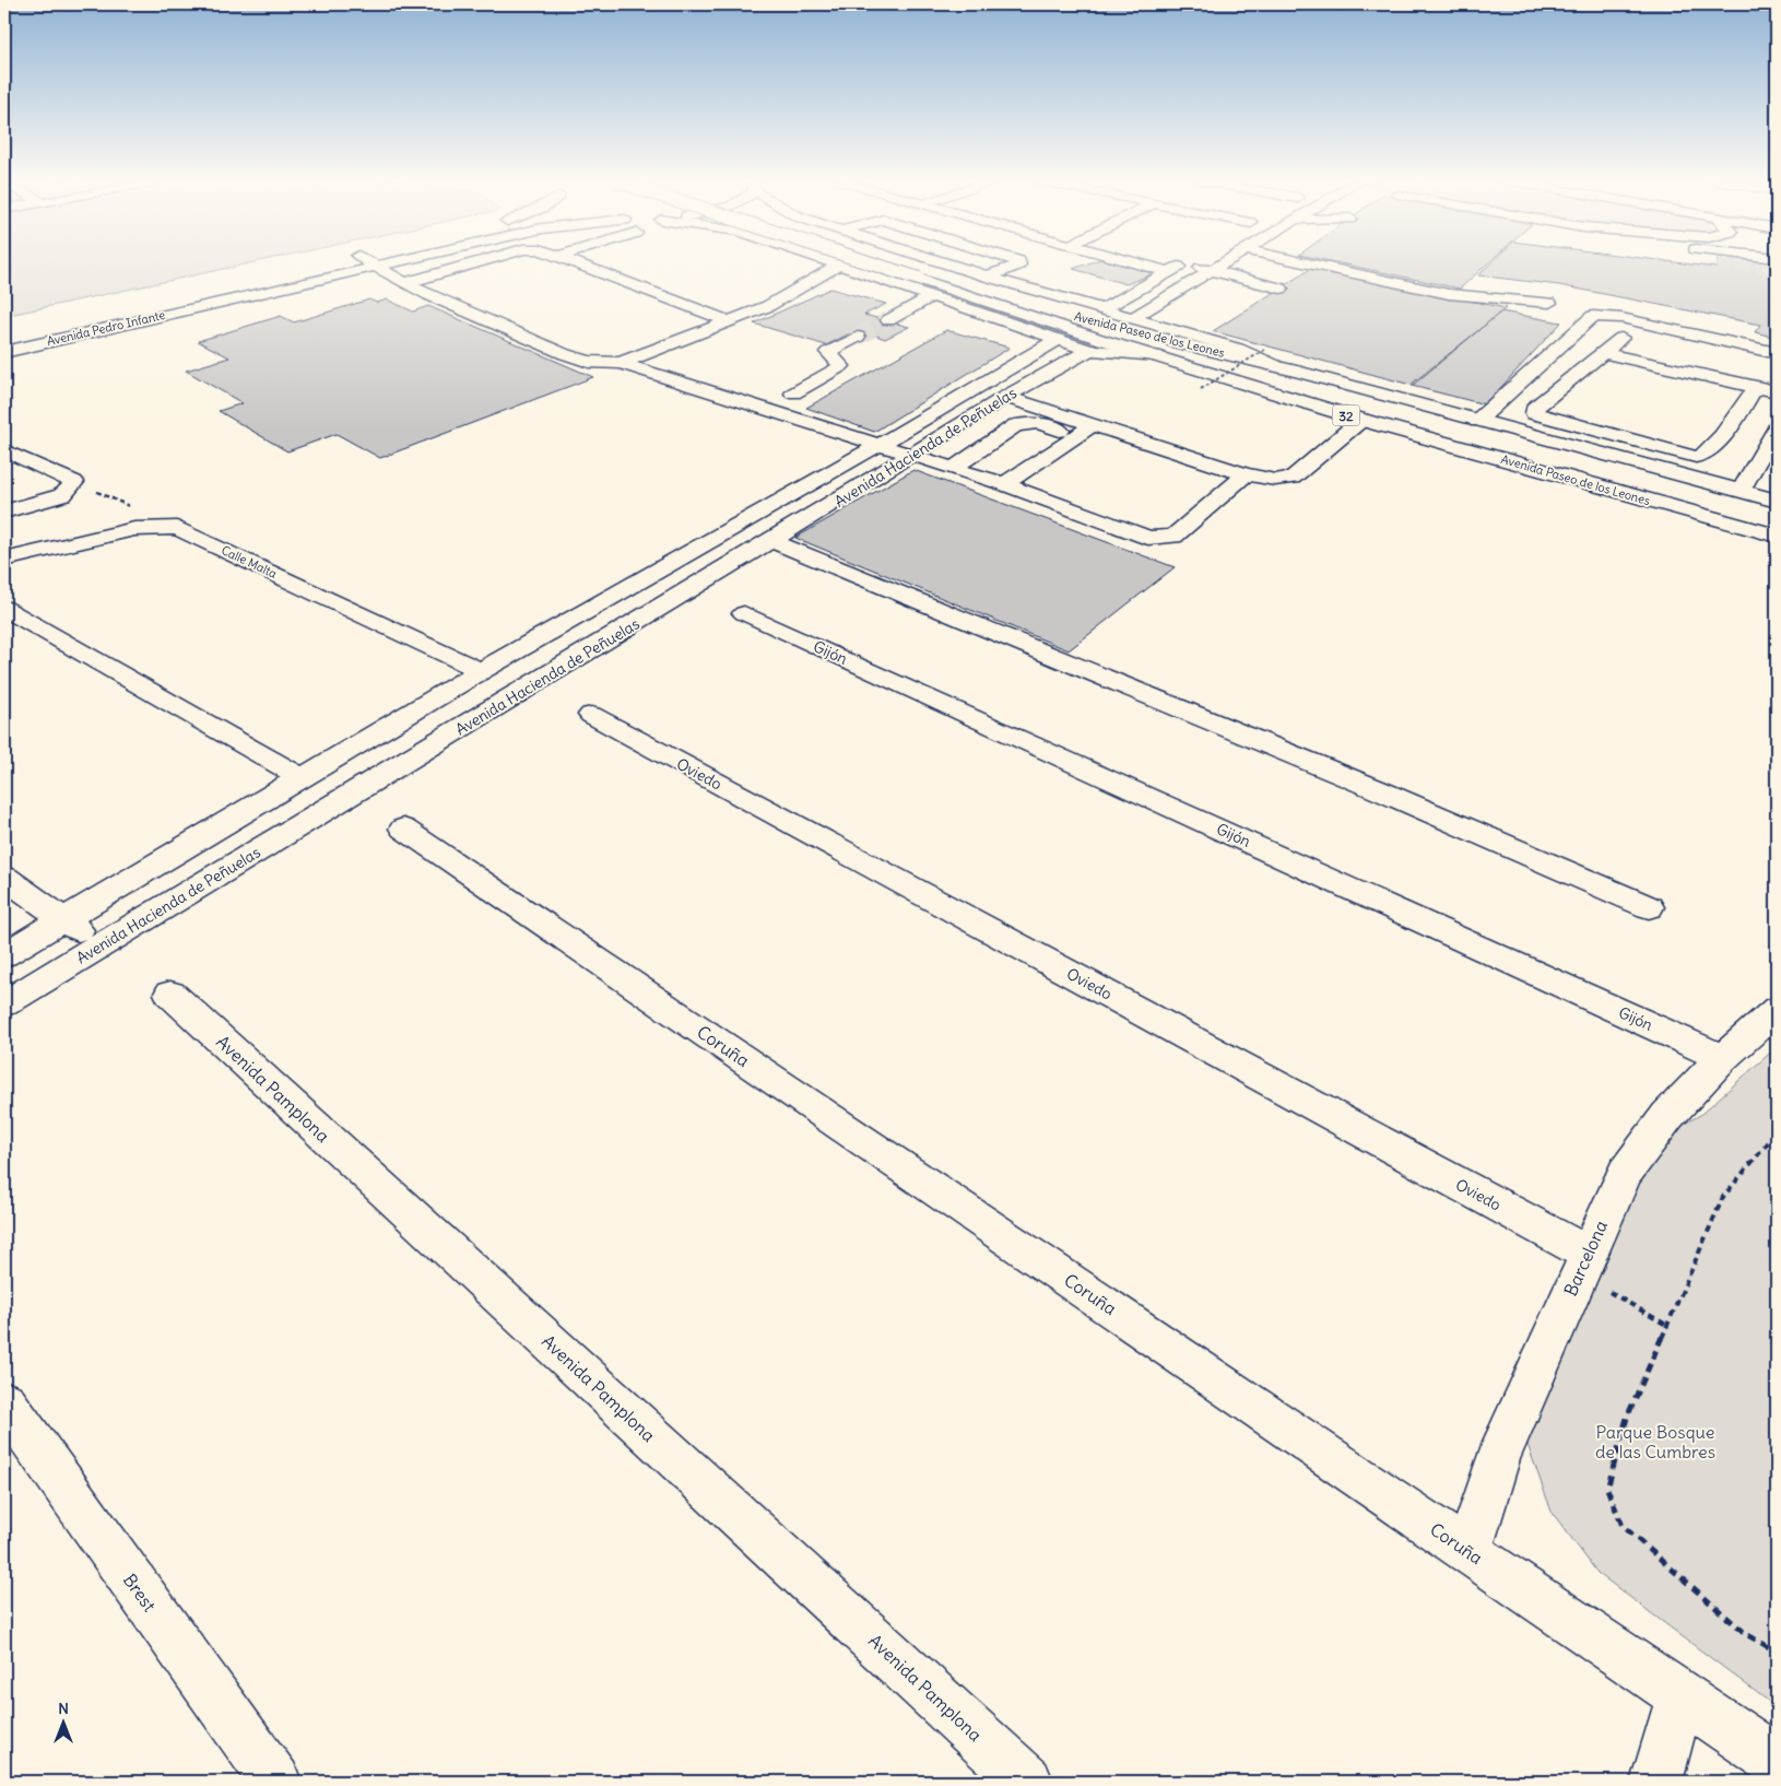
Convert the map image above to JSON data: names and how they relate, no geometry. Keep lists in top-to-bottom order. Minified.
{"streets":{"street":["Avenida Pedro Infante","Avenida Paseo de los Leones","32","Avenida Hacienda de Peñuelas","Calle Malta","Gijón","Oviedo","Coruña","Avenida Pamplona","Barcelona","Brest"]},"crossings":[["Avenida Paseo de los Leones","Avenida Hacienda de Peñuelas"],["Avenida Hacienda de Peñuelas","Calle Malta"],["Gijón","Barcelona"],["Oviedo","Barcelona"],["Coruña","Barcelona"]],"parks":["Parque Bosque de las Cumbres"],"north":"top"}
